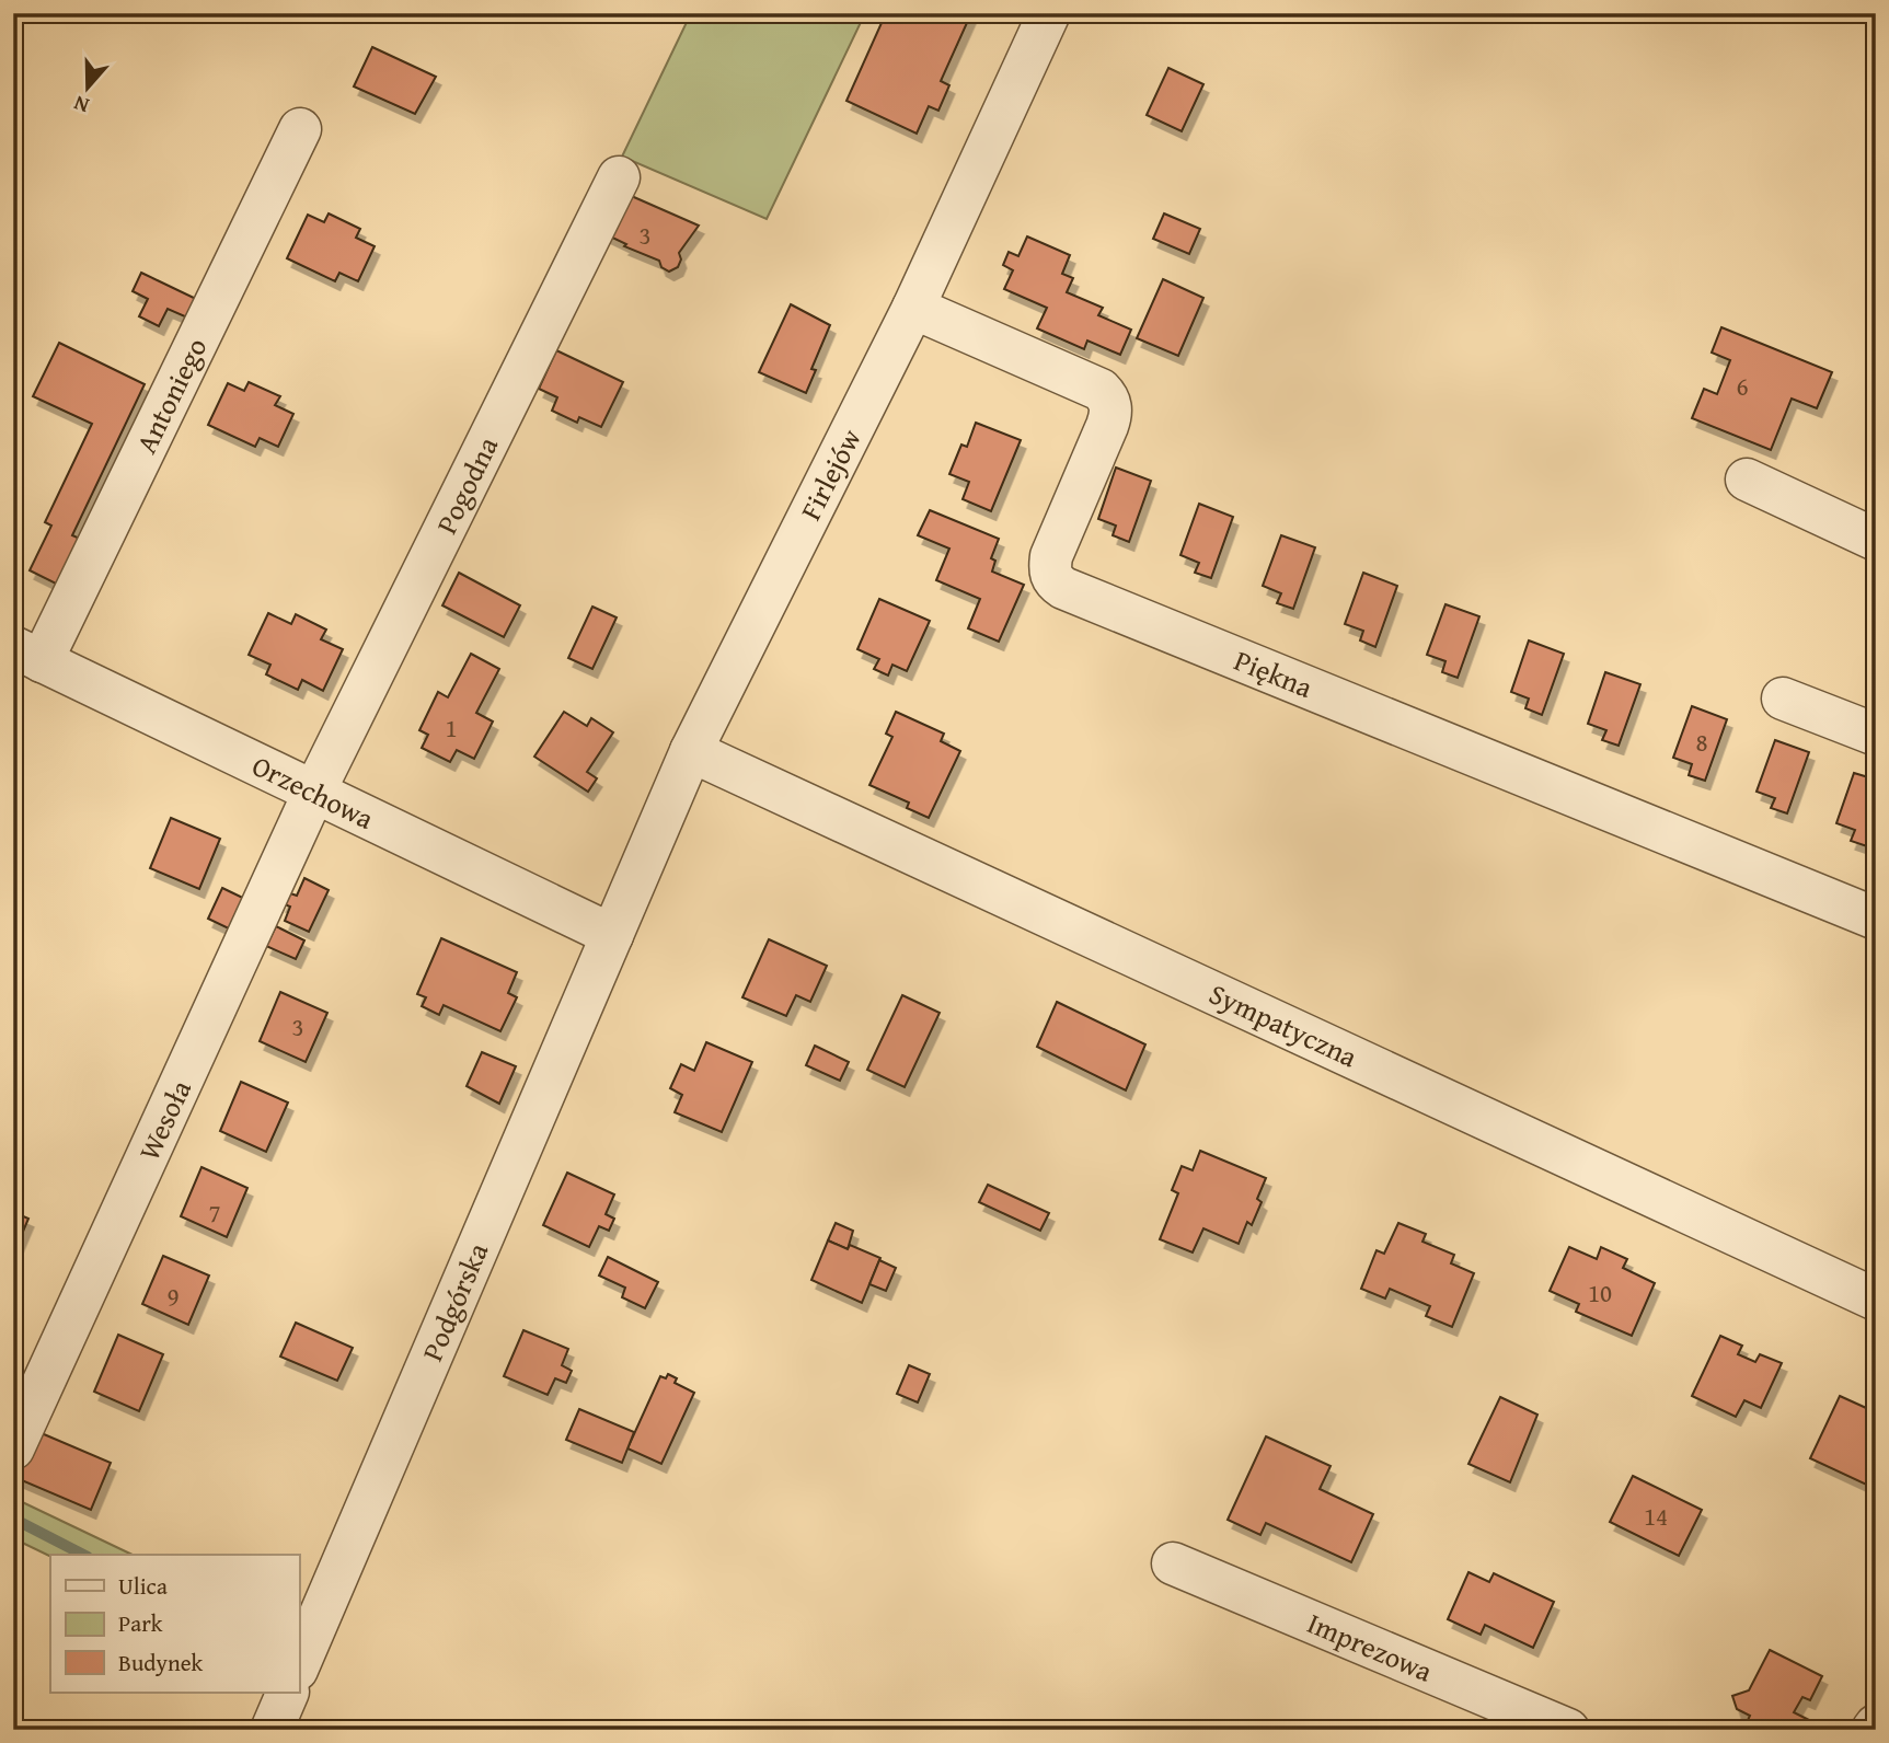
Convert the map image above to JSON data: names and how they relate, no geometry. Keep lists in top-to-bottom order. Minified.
{"streets":{"street":["Antoniego","Firlejów","Pogodna","Piękna","Orzechowa","Sympatyczna","Wesoła","Podgórska","Imprezowa"]},"crossings":[["Antoniego","Orzechowa"],["Firlejów","Piękna"],["Firlejów","Orzechowa"],["Firlejów","Sympatyczna"],["Firlejów","Podgórska"],["Pogodna","Orzechowa"],["Pogodna","Wesoła"],["Orzechowa","Wesoła"],["Orzechowa","Podgórska"]],"house_numbers":["3","6","1","8","3","7","10","9","14"],"legend":["Ulica","Park","Budynek"],"north":"bottom"}
